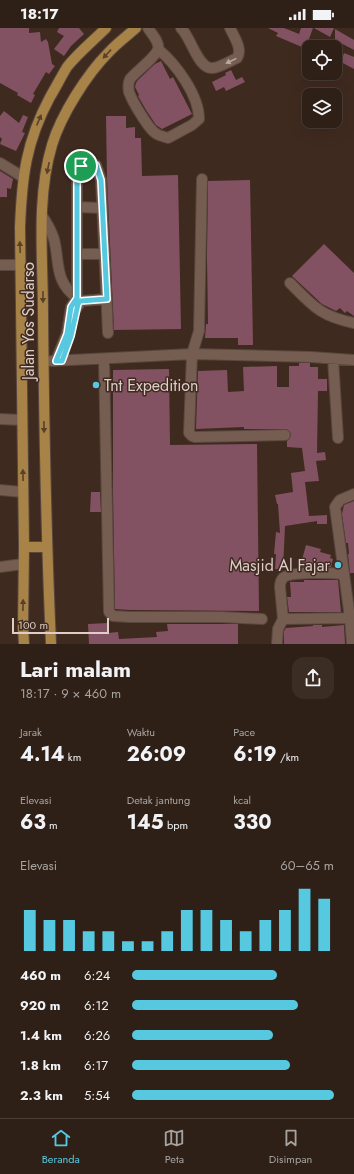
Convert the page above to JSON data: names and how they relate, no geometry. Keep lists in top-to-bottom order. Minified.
{"streets":{"main road":["Jalan Yos Sudarso"]},"places":["Tnt Expedition","Masjid Al Fajar"],"scale_bar":"100 m","page":{"status":"18:17","scale":"100 m","heading":["Lari malam","18:17 · 9 × 460 m"],"stats":[["Jarak","4.14 km"],["Waktu","26:09"],["Pace","6:19 /km"],["Elevasi","63 m"],["Detak jantung","145 bpm"],["kcal","330"]],"chart":["Elevasi","60–65 m"],"list":[{"name":"460 m","note":"6:24"},{"name":"920 m","note":"6:12"},{"name":"1.4 km","note":"6:26"},{"name":"1.8 km","note":"6:17"},{"name":"2.3 km","note":"5:54"}],"tabs":["Beranda","Peta","Disimpan"]}}
